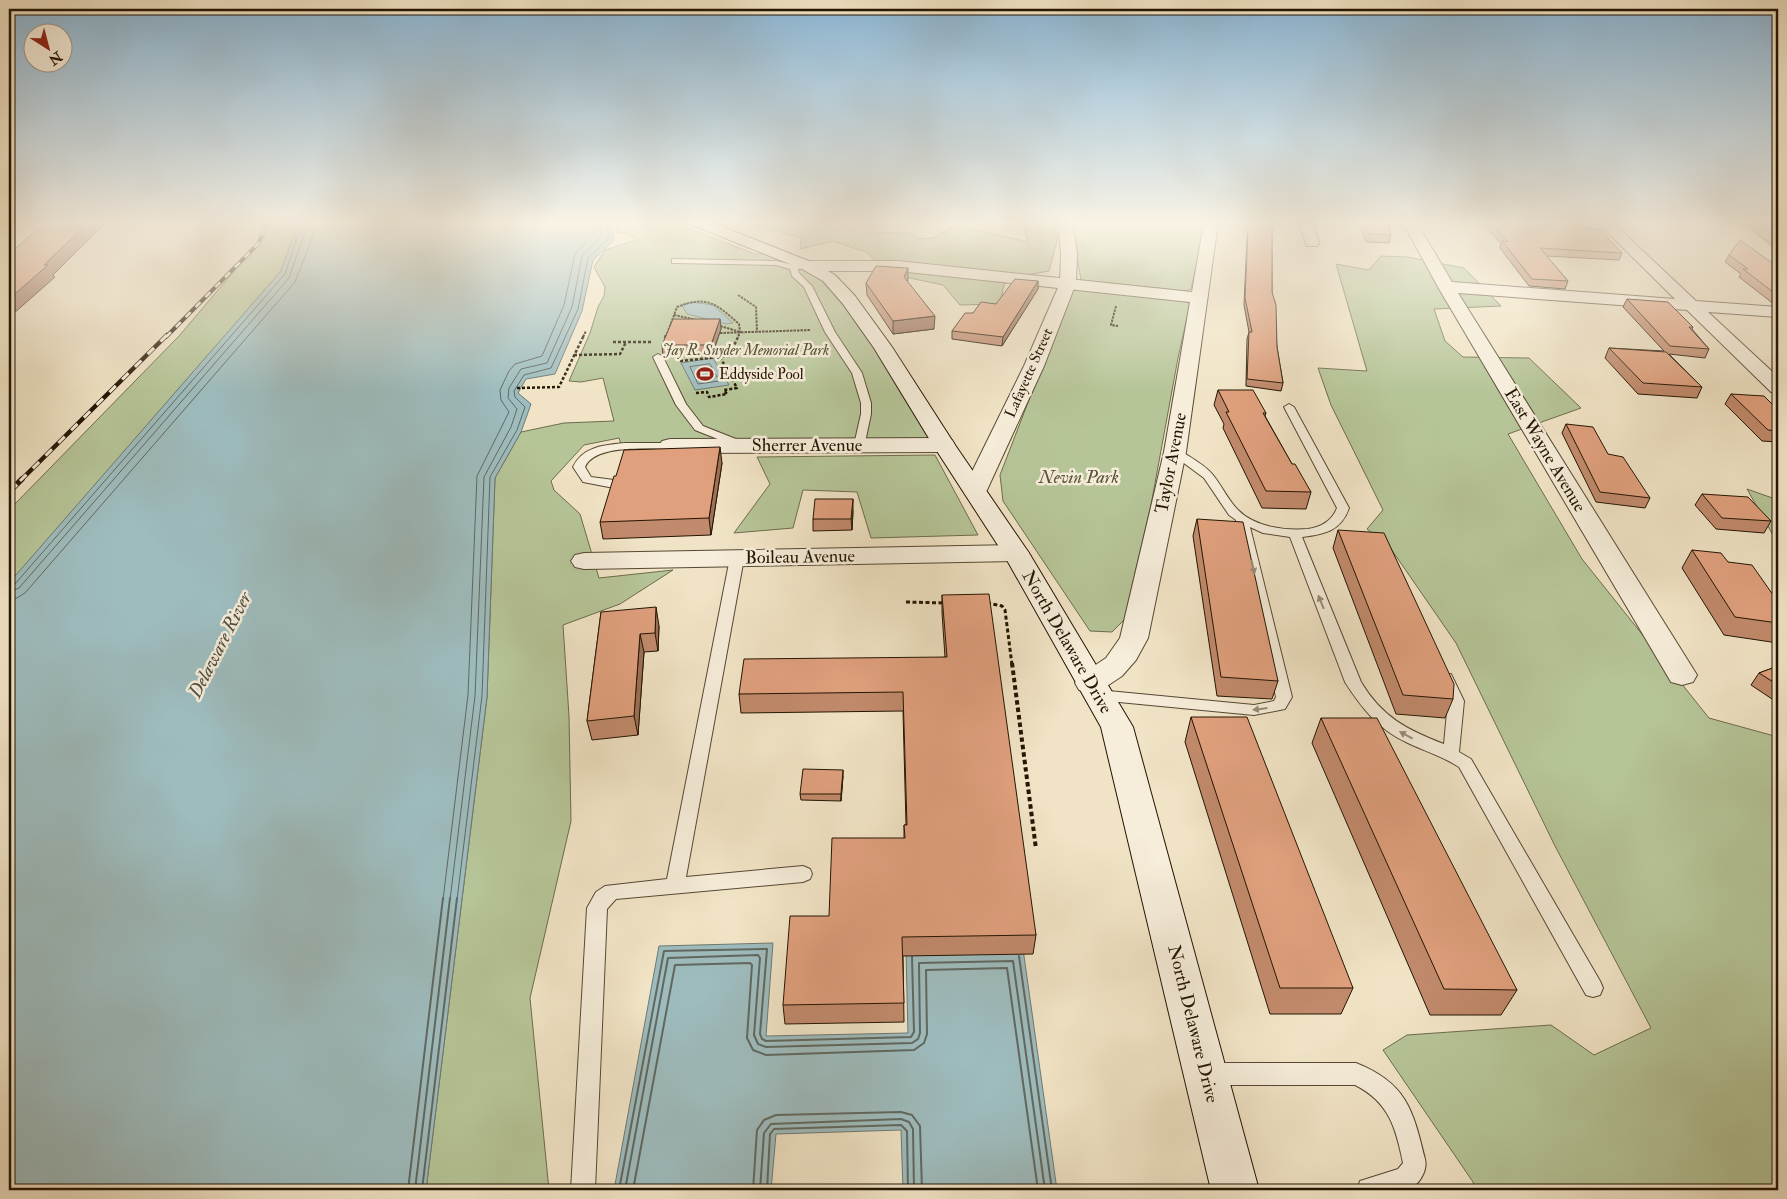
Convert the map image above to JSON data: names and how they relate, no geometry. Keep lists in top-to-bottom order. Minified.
{"streets":{"street":["Lafayette Street","Sherrer Avenue","East Wayne Avenue","Taylor Avenue","Boileau Avenue","North Delaware Drive"]},"crossings":[["Lafayette Street","North Delaware Drive"],["Sherrer Avenue","North Delaware Drive"],["Taylor Avenue","North Delaware Drive"],["Boileau Avenue","North Delaware Drive"]],"water":["Delaware River"],"parks":["Jay R. Snyder Memorial Park","Nevin Park"],"places":{"sports":["Eddyside Pool"]},"north":"bottom right"}
